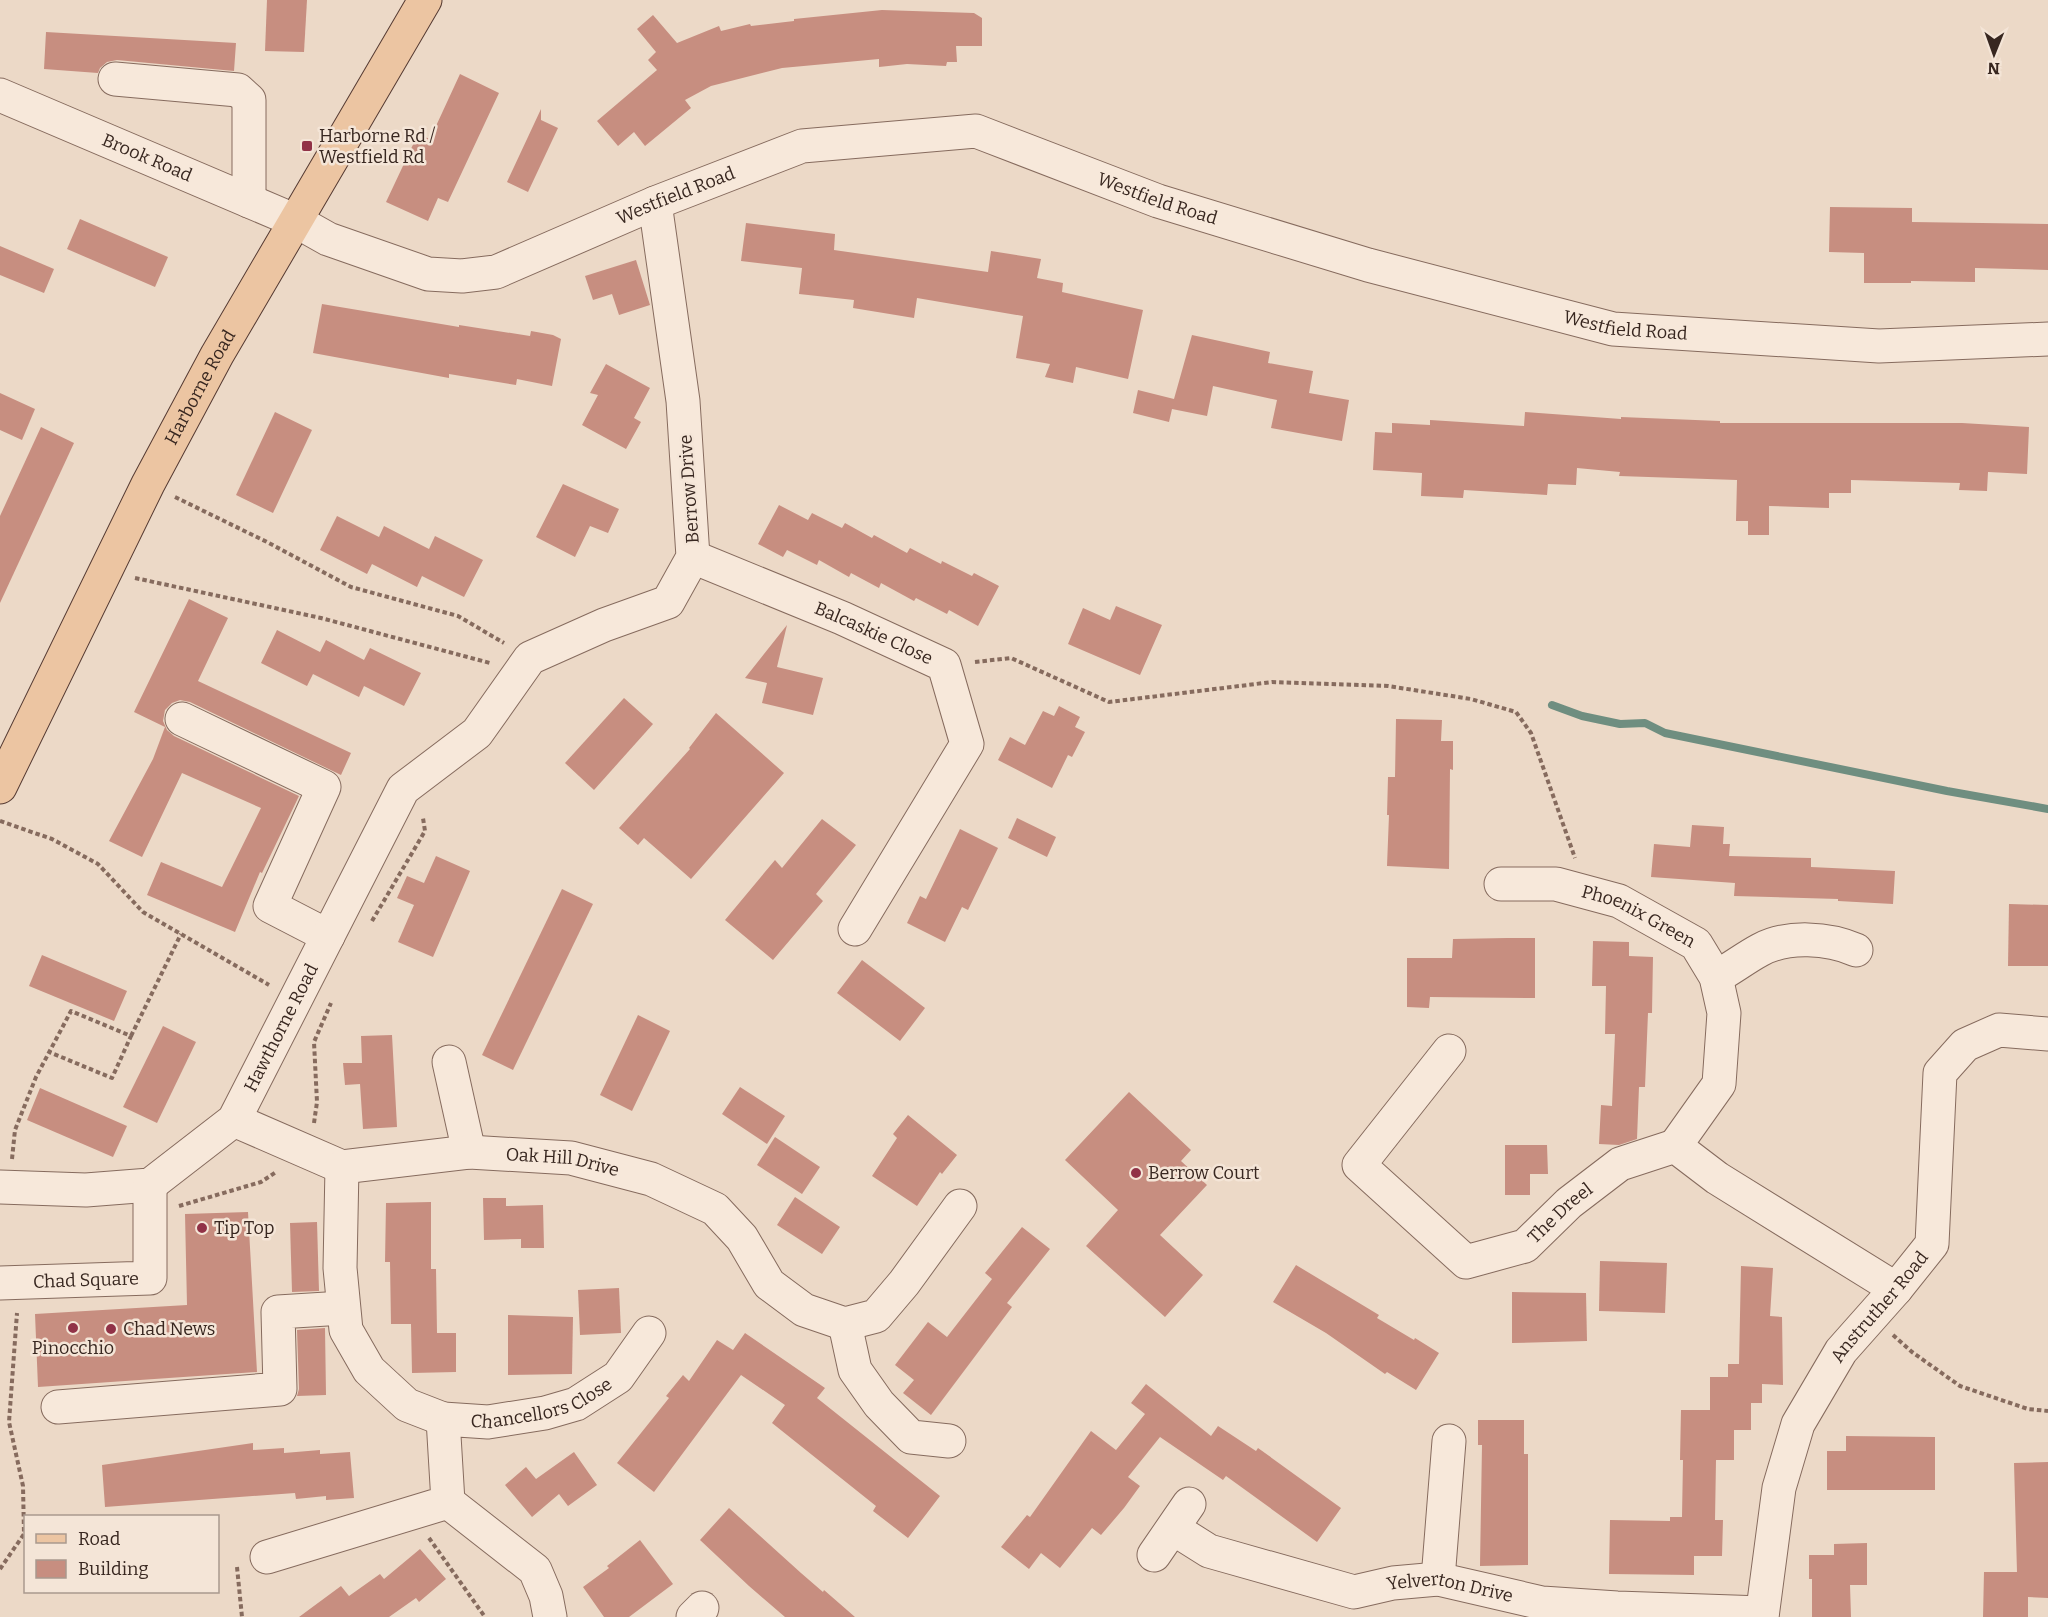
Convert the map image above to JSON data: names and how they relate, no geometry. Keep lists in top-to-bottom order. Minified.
{"streets":{"main road":["Harborne Road"],"street":["Brook Road","Westfield Road","Berrow Drive","Balcaskie Close","Phoenix Green","Hawthorne Road","Oak Hill Drive","The Dreel","Chad Square","Anstruther Road","Chancellors Close","Yelverton Drive"]},"crossings":[["Brook Road","Westfield Road"],["Brook Road","Harborne Road"],["Westfield Road","Harborne Road"],["Westfield Road","Berrow Drive"],["Berrow Drive","Balcaskie Close"],["Berrow Drive","Hawthorne Road"],["Phoenix Green","The Dreel"],["Hawthorne Road","Oak Hill Drive"],["Hawthorne Road","Chad Square"],["Oak Hill Drive","Chancellors Close"],["Anstruther Road","Yelverton Drive"]],"places":{"transit":["Harborne Rd / Westfield Rd"],"other":["Berrow Court","Tip Top","Pinocchio","Chad News"]},"legend":["Road","Building"],"north":"bottom"}
